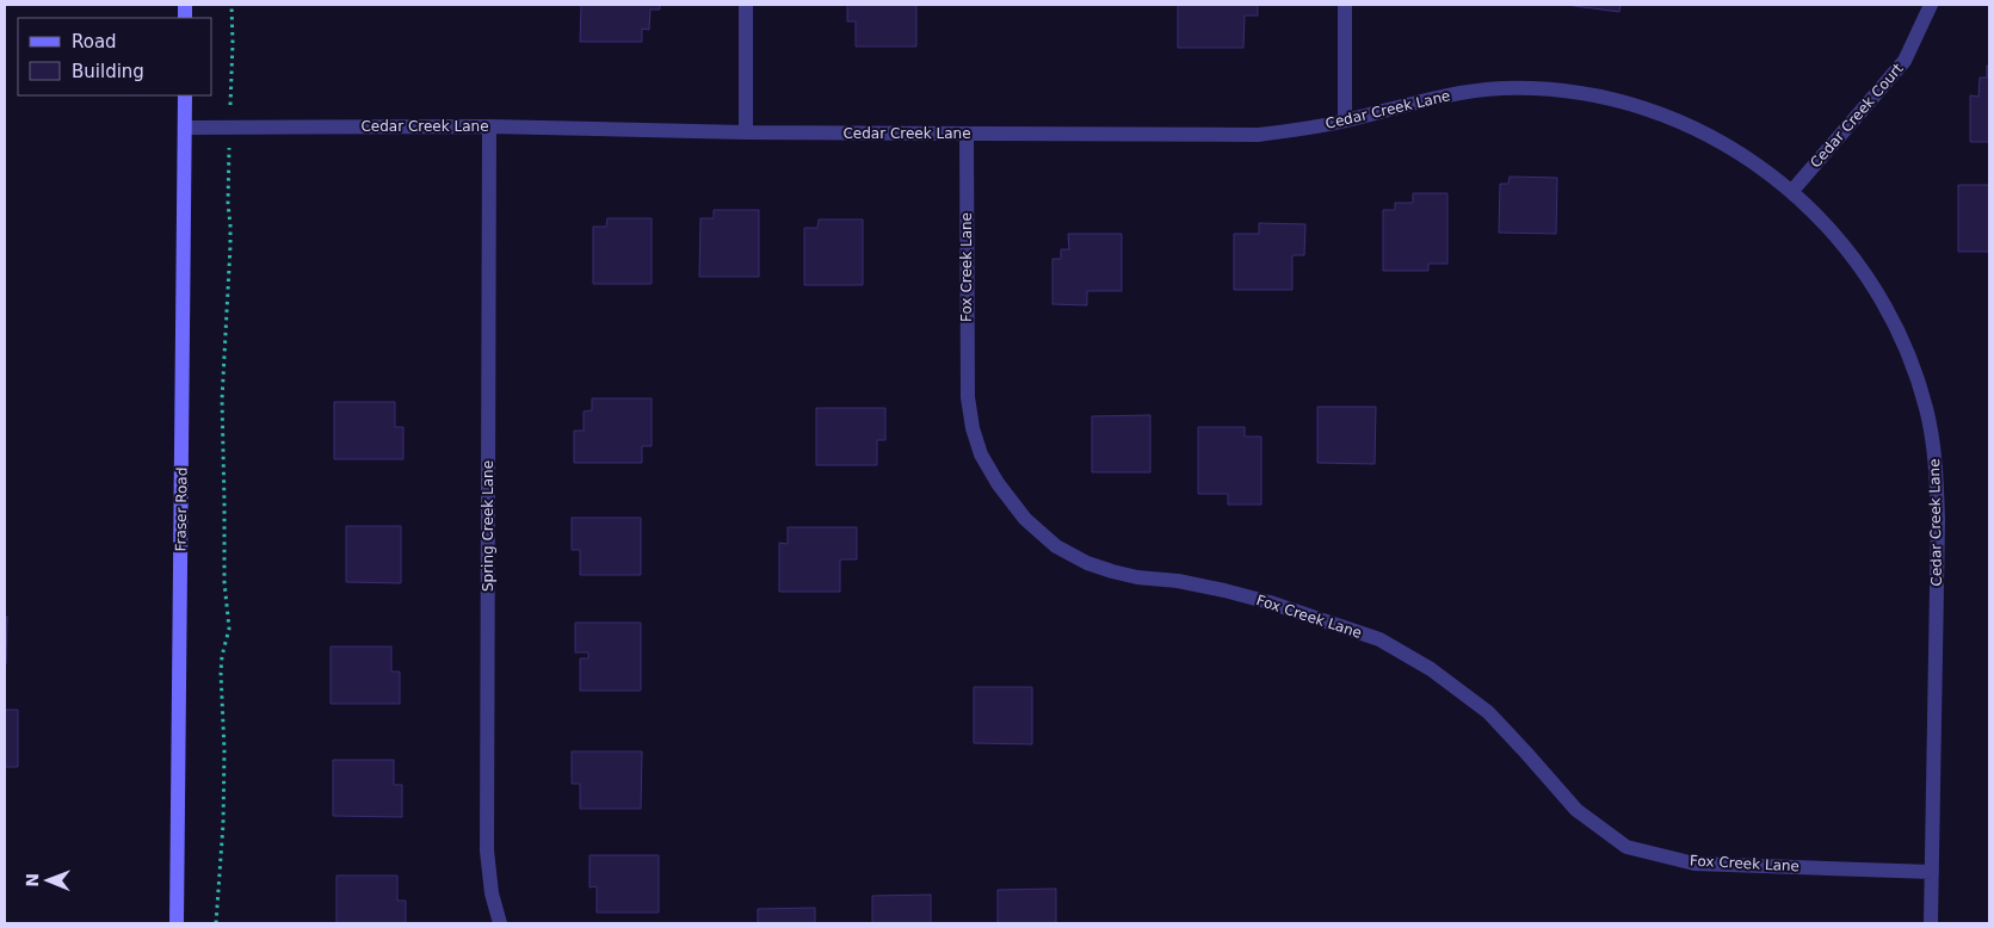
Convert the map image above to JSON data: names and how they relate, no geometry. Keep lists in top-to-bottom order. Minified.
{"streets":{"street":["Cedar Creek Lane","Cedar Creek Court","Fox Creek Lane","Fraser Road","Spring Creek Lane"]},"crossings":[["Cedar Creek Lane","Cedar Creek Court"],["Cedar Creek Lane","Fox Creek Lane"],["Cedar Creek Lane","Fraser Road"],["Cedar Creek Lane","Spring Creek Lane"]],"legend":["Road","Building"],"north":"left"}
